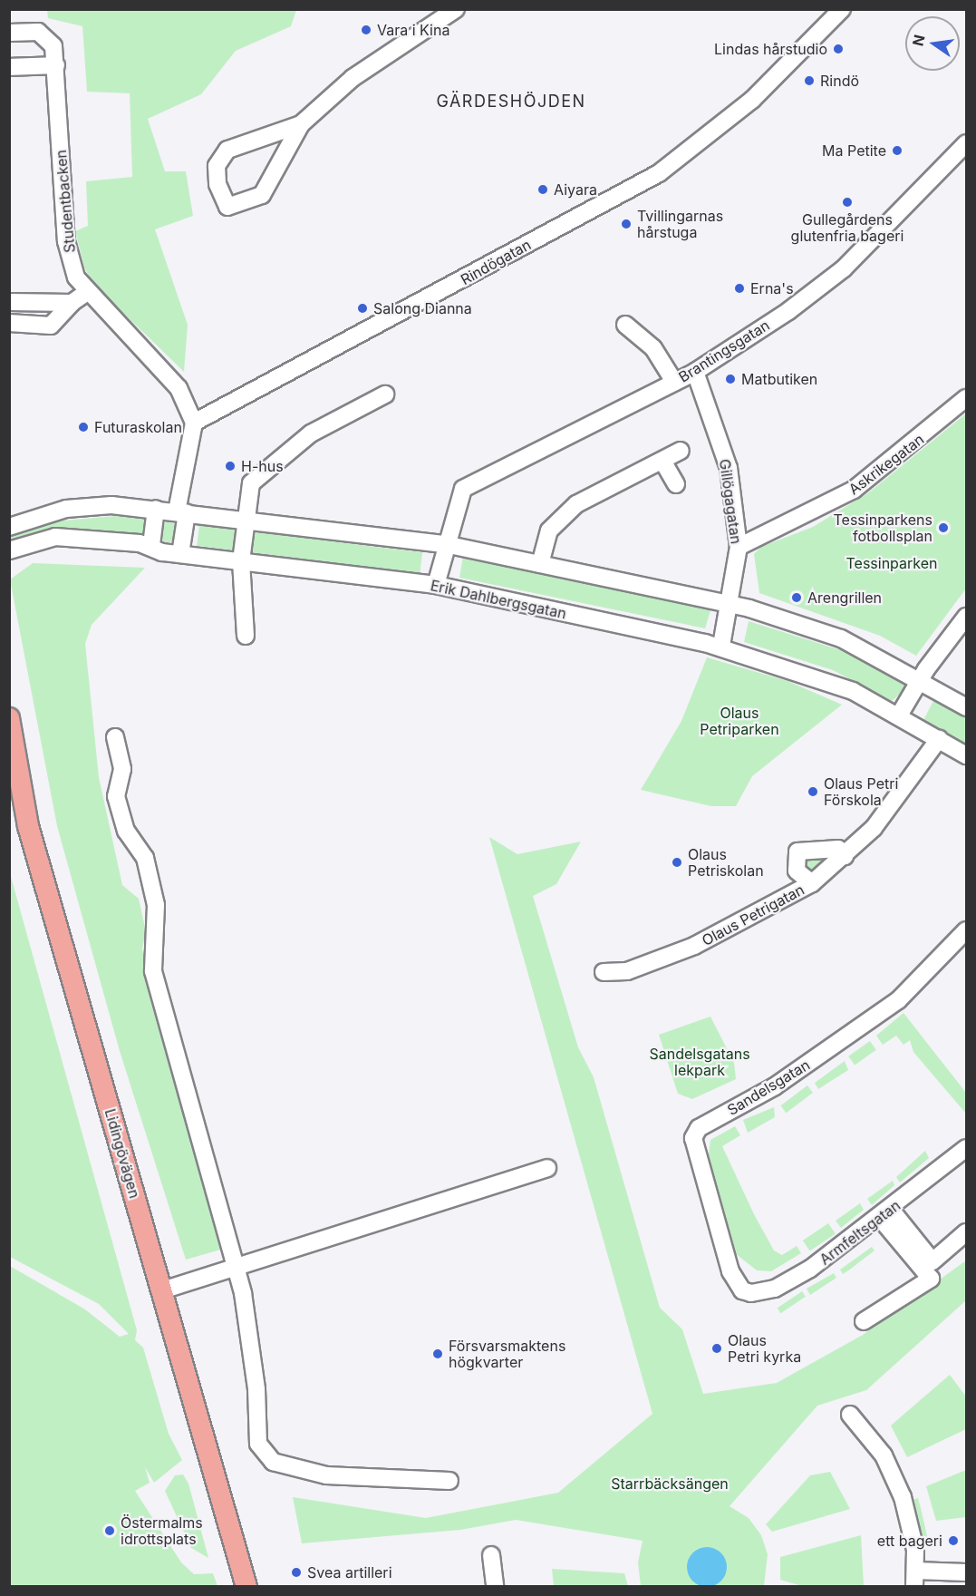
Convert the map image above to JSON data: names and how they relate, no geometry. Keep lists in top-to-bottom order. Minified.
{"streets":{"main road":["Lidingövägen"],"street":["Studentbacken","Rindögatan","Brantingsgatan","Askrikegatan","Gillögagatan","Erik Dahlbergsgatan","Olaus Petrigatan","Sandelsgatan","Armfeltsgatan"]},"crossings":[["Studentbacken","Rindögatan"],["Brantingsgatan","Gillögagatan"],["Brantingsgatan","Erik Dahlbergsgatan"],["Askrikegatan","Gillögagatan"],["Gillögagatan","Erik Dahlbergsgatan"],["Erik Dahlbergsgatan","Olaus Petrigatan"],["Sandelsgatan","Armfeltsgatan"]],"districts":["GÄRDESHÖJDEN"],"parks":["Tessinparken","Olaus Petriparken","Sandelsgatans lekpark","Starrbäcksängen"],"places":["Vara i Kina","Lindas hårstudio","Rindö","Ma Petite","Aiyara","Gullegårdens glutenfria bageri","Tvillingarnas hårstuga","Erna's","Salong Dianna","Matbutiken","Futuraskolan","H-hus","Tessinparkens fotbollsplan","Arengrillen","Olaus Petri Förskola","Olaus Petriskolan","Olaus Petri kyrka","Försvarsmaktens högkvarter","Östermalms idrottsplats","ett bageri","Svea artilleri"],"north":"left"}
